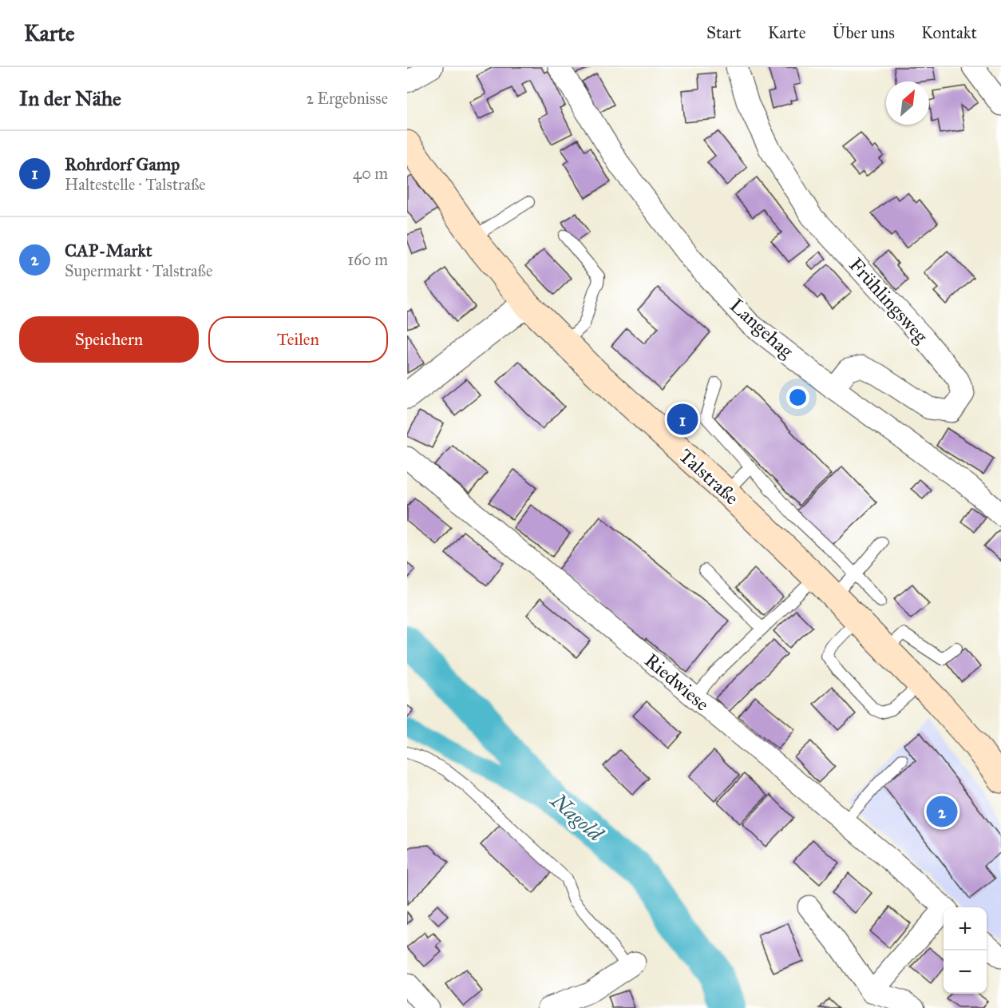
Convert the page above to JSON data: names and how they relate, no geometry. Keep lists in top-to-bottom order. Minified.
{"streets":{"main road":["Talstraße"],"street":["Frühlingsweg","Langehag","Riedwiese"]},"crossings":[["Frühlingsweg","Langehag"]],"water":["Nagold"],"north":"top right","page":{"header":"Karte","nav":["Start","Karte","Über uns","Kontakt"],"heading":["In der Nähe","2 Ergebnisse"],"list":[{"mark":"1","name":"Rohrdorf Gamp","note":"Haltestelle · Talstraße","value":"40 m"},{"mark":"2","name":"CAP-Markt","note":"Supermarkt · Talstraße","value":"160 m"}],"buttons":["Speichern","Teilen"],"pins":["1","2"],"map_buttons":["+","−"]}}
